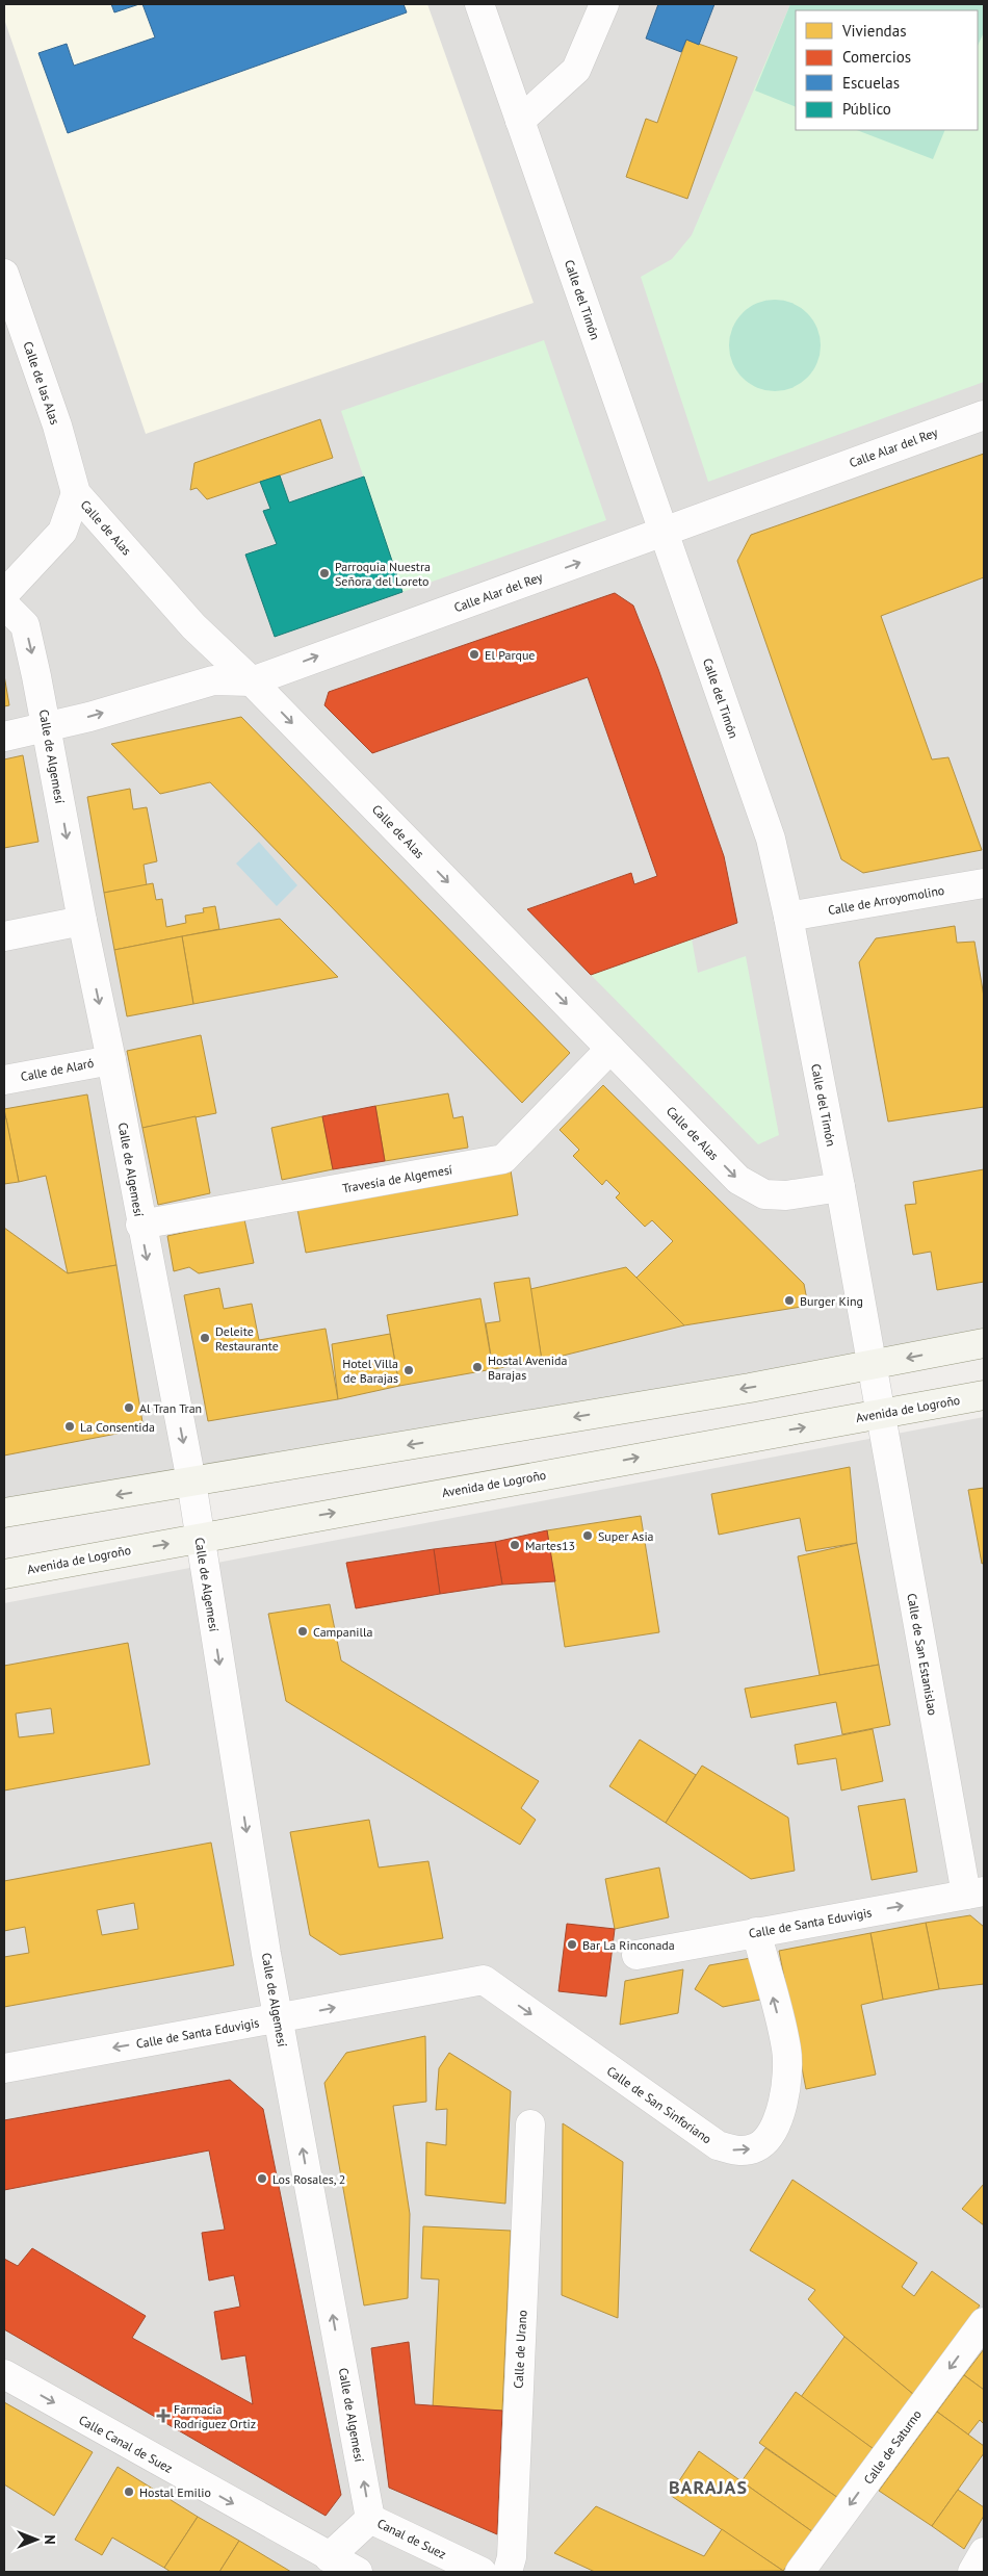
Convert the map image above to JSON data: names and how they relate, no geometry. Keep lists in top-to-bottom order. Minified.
{"streets":{"main road":["Avenida de Logroño"],"street":["Calle del Timón","Calle de las Alas","Calle Alar del Rey","Calle de Alas","Calle de Algemesí","Calle de Arroyomolino","Calle de Alaró","Travesía de Algemesí","Calle de San Estanislao","Calle de Santa Eduvigis","Calle de San Sinforiano","Calle de Urano","Calle Canal de Suez","Calle de Saturno","Canal de Suez"]},"crossings":[["Calle del Timón","Calle Alar del Rey"],["Calle del Timón","Calle de Alas"],["Calle del Timón","Calle de Arroyomolino"],["Calle del Timón","Avenida de Logroño"],["Calle del Timón","Calle de San Estanislao"],["Calle de las Alas","Calle de Alas"],["Calle Alar del Rey","Calle de Alas"],["Calle Alar del Rey","Calle de Algemesí"],["Calle de Alas","Travesía de Algemesí"],["Calle de Algemesí","Calle de Alaró"],["Calle de Algemesí","Travesía de Algemesí"],["Calle de Algemesí","Avenida de Logroño"],["Calle de Algemesí","Calle de Santa Eduvigis"],["Calle de Algemesí","Canal de Suez"],["Avenida de Logroño","Calle de San Estanislao"],["Calle de San Estanislao","Calle de Santa Eduvigis"],["Calle de Santa Eduvigis","Calle de San Sinforiano"]],"one_way":["Calle Alar del Rey","Calle de Alas","Calle Canal de Suez","Calle de Saturno"],"districts":["BARAJAS"],"places":{"other":["Parroquia Nuestra Señora del Loreto","El Parque","Burger King","Deleite Restaurante","Hostal Avenida Barajas","Hotel Villa de Barajas","Al Tran Tran","La Consentida","Super Asia","Martes13","Campanilla","Bar La Rinconada","Los Rosales, 2","Hostal Emilio"],"health":["Farmacia Rodríguez Ortiz"]},"legend":["Viviendas","Comercios","Escuelas","Público"],"north":"right"}
